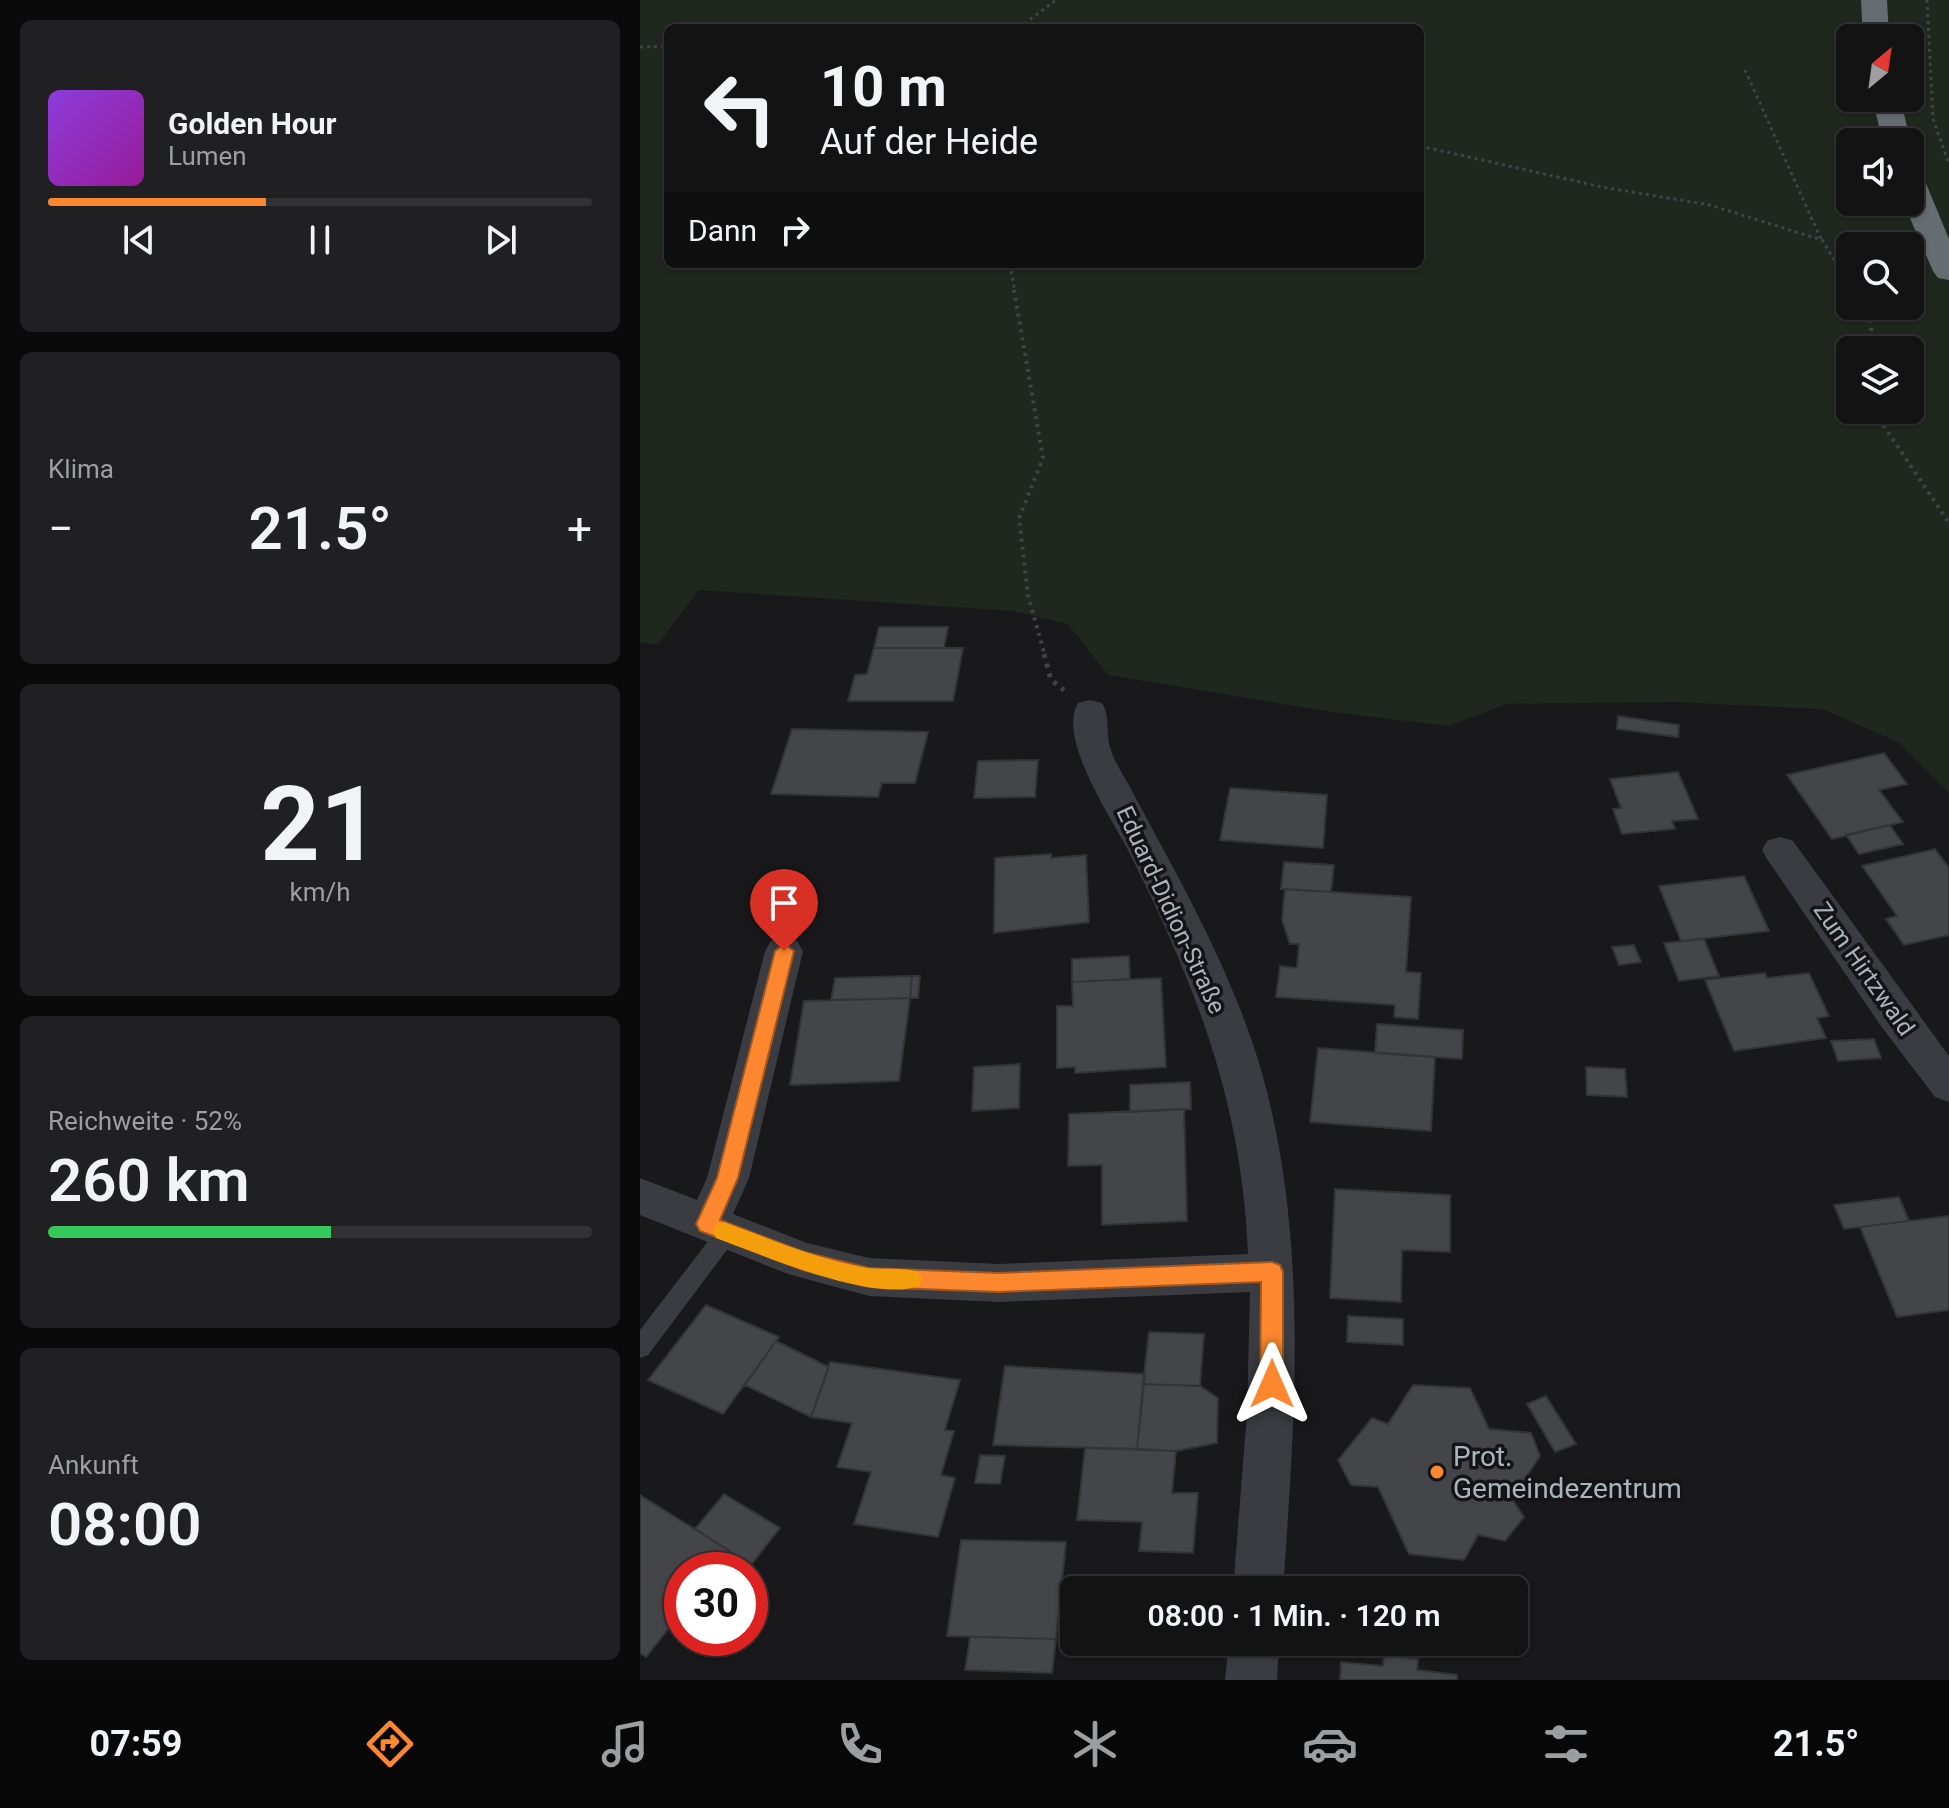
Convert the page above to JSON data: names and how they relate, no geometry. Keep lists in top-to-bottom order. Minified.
{"streets":{"street":["Eduard-Didion-Straße","Zum Hirtzwald"]},"places":["Prot. Gemeindezentrum"],"north":"top right","page":{"turn":["10 m","Auf der Heide"],"song":["Golden Hour","Lumen"],"then":"Dann","tile":["Klima",["21","km/h"],["Reichweite · 52%","260 km"],["Ankunft","08:00"]],"heat":["−","21.5°","+"],"limit":"30","trip":"08:00 · 1 Min. · 120 m","tabs":["07:59","21.5°"]}}
